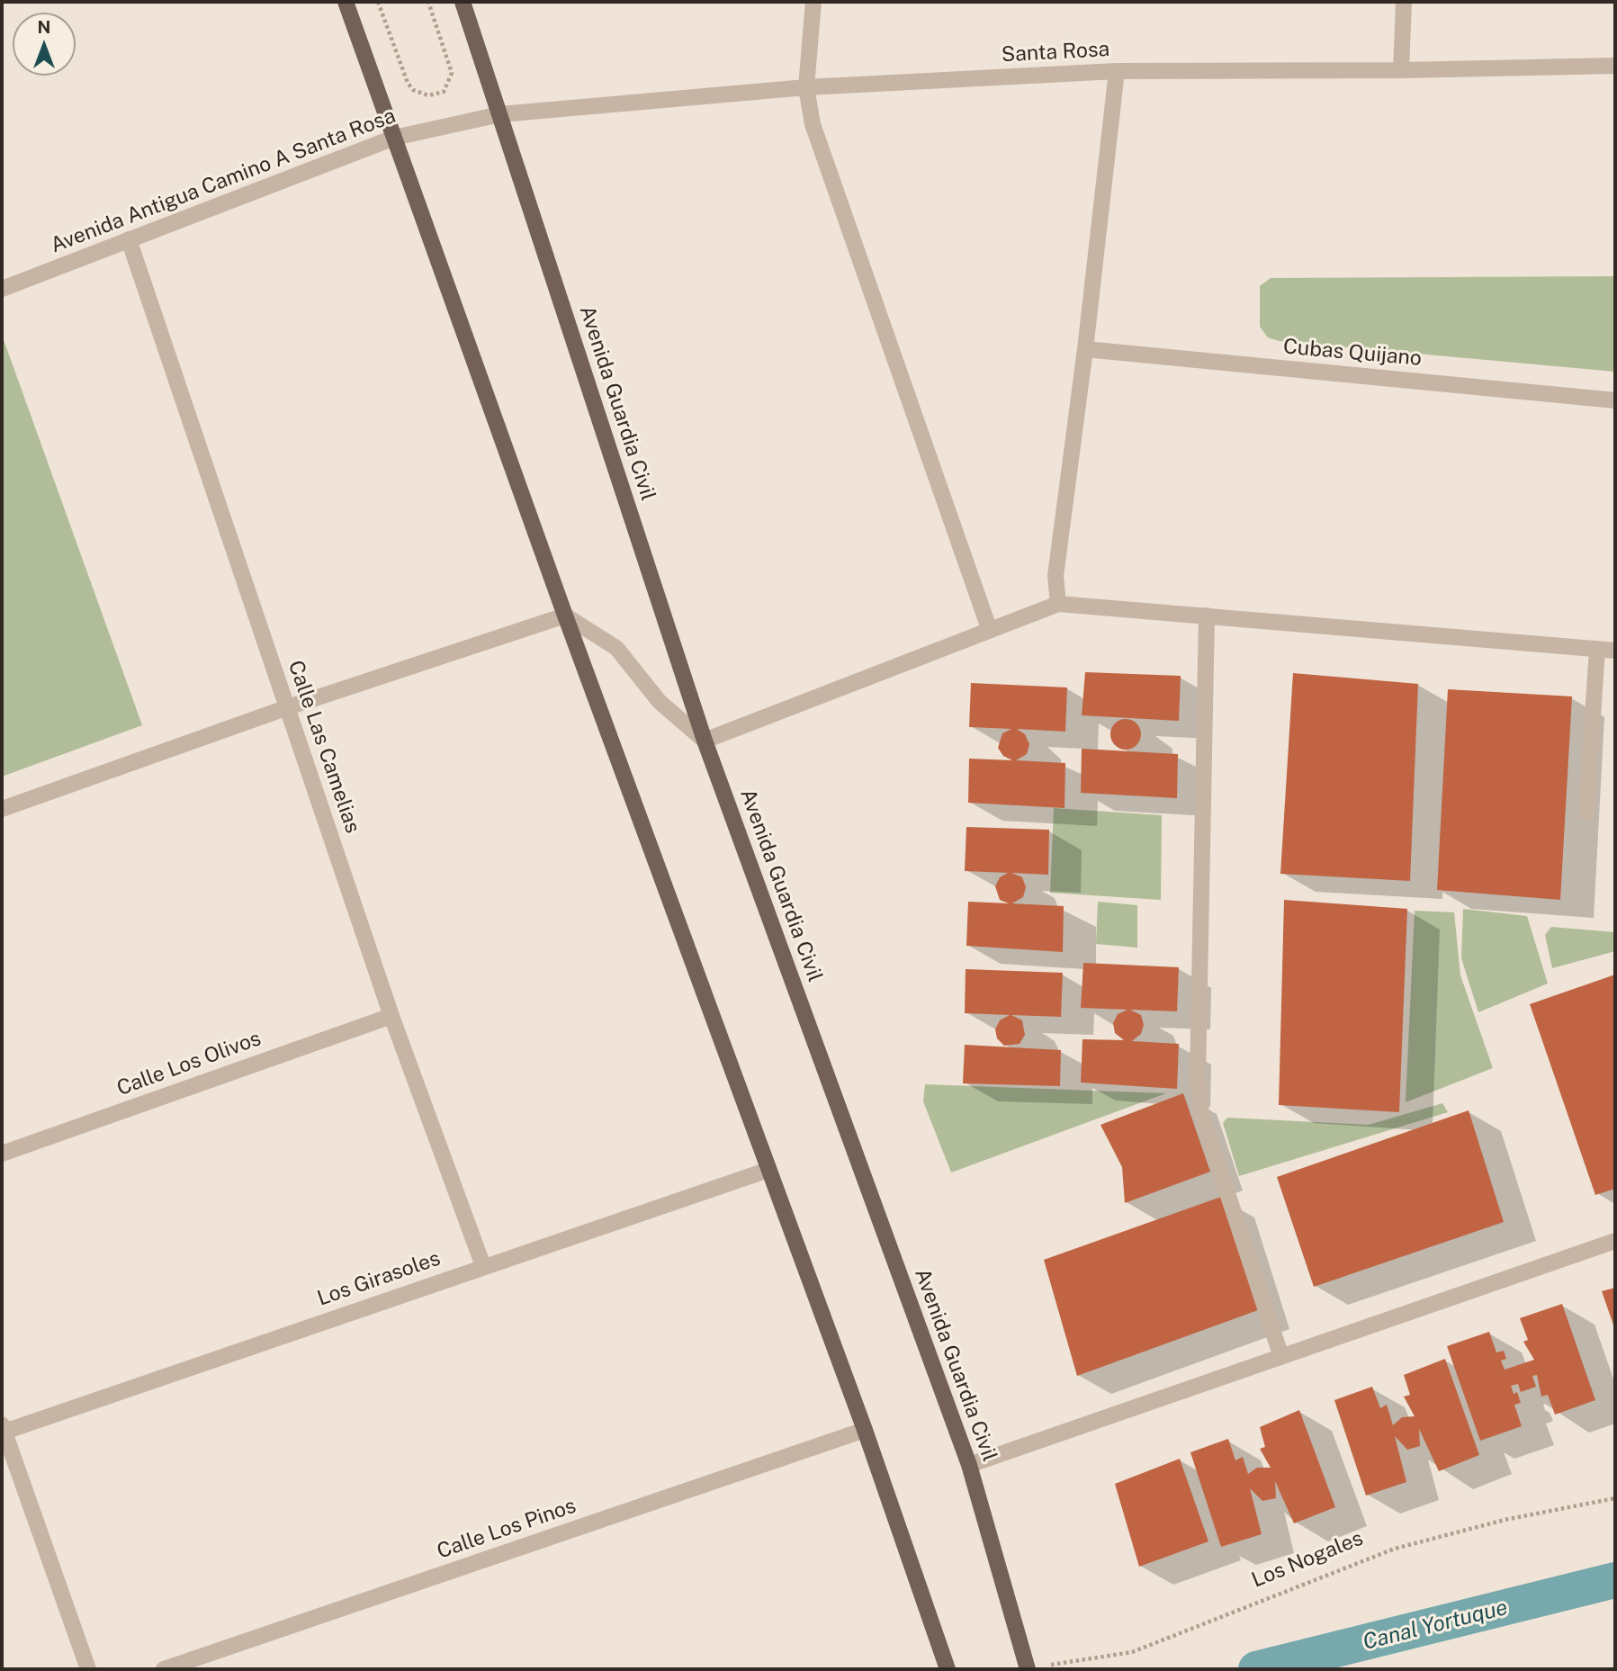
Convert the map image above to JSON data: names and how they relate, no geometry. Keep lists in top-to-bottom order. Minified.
{"streets":{"main road":["Avenida Guardia Civil"],"street":["Santa Rosa","Avenida Antigua Camino A Santa Rosa","Cubas Quijano","Calle Las Camelias","Calle Los Olivos","Los Girasoles","Calle Los Pinos"],"path":["Los Nogales"]},"crossings":[["Santa Rosa","Avenida Antigua Camino A Santa Rosa"],["Santa Rosa","Avenida Guardia Civil"],["Avenida Antigua Camino A Santa Rosa","Avenida Guardia Civil"],["Avenida Antigua Camino A Santa Rosa","Calle Las Camelias"],["Avenida Guardia Civil","Los Nogales"],["Calle Las Camelias","Calle Los Olivos"],["Calle Las Camelias","Los Girasoles"]],"water":["Canal Yortuque"],"north":"top"}
